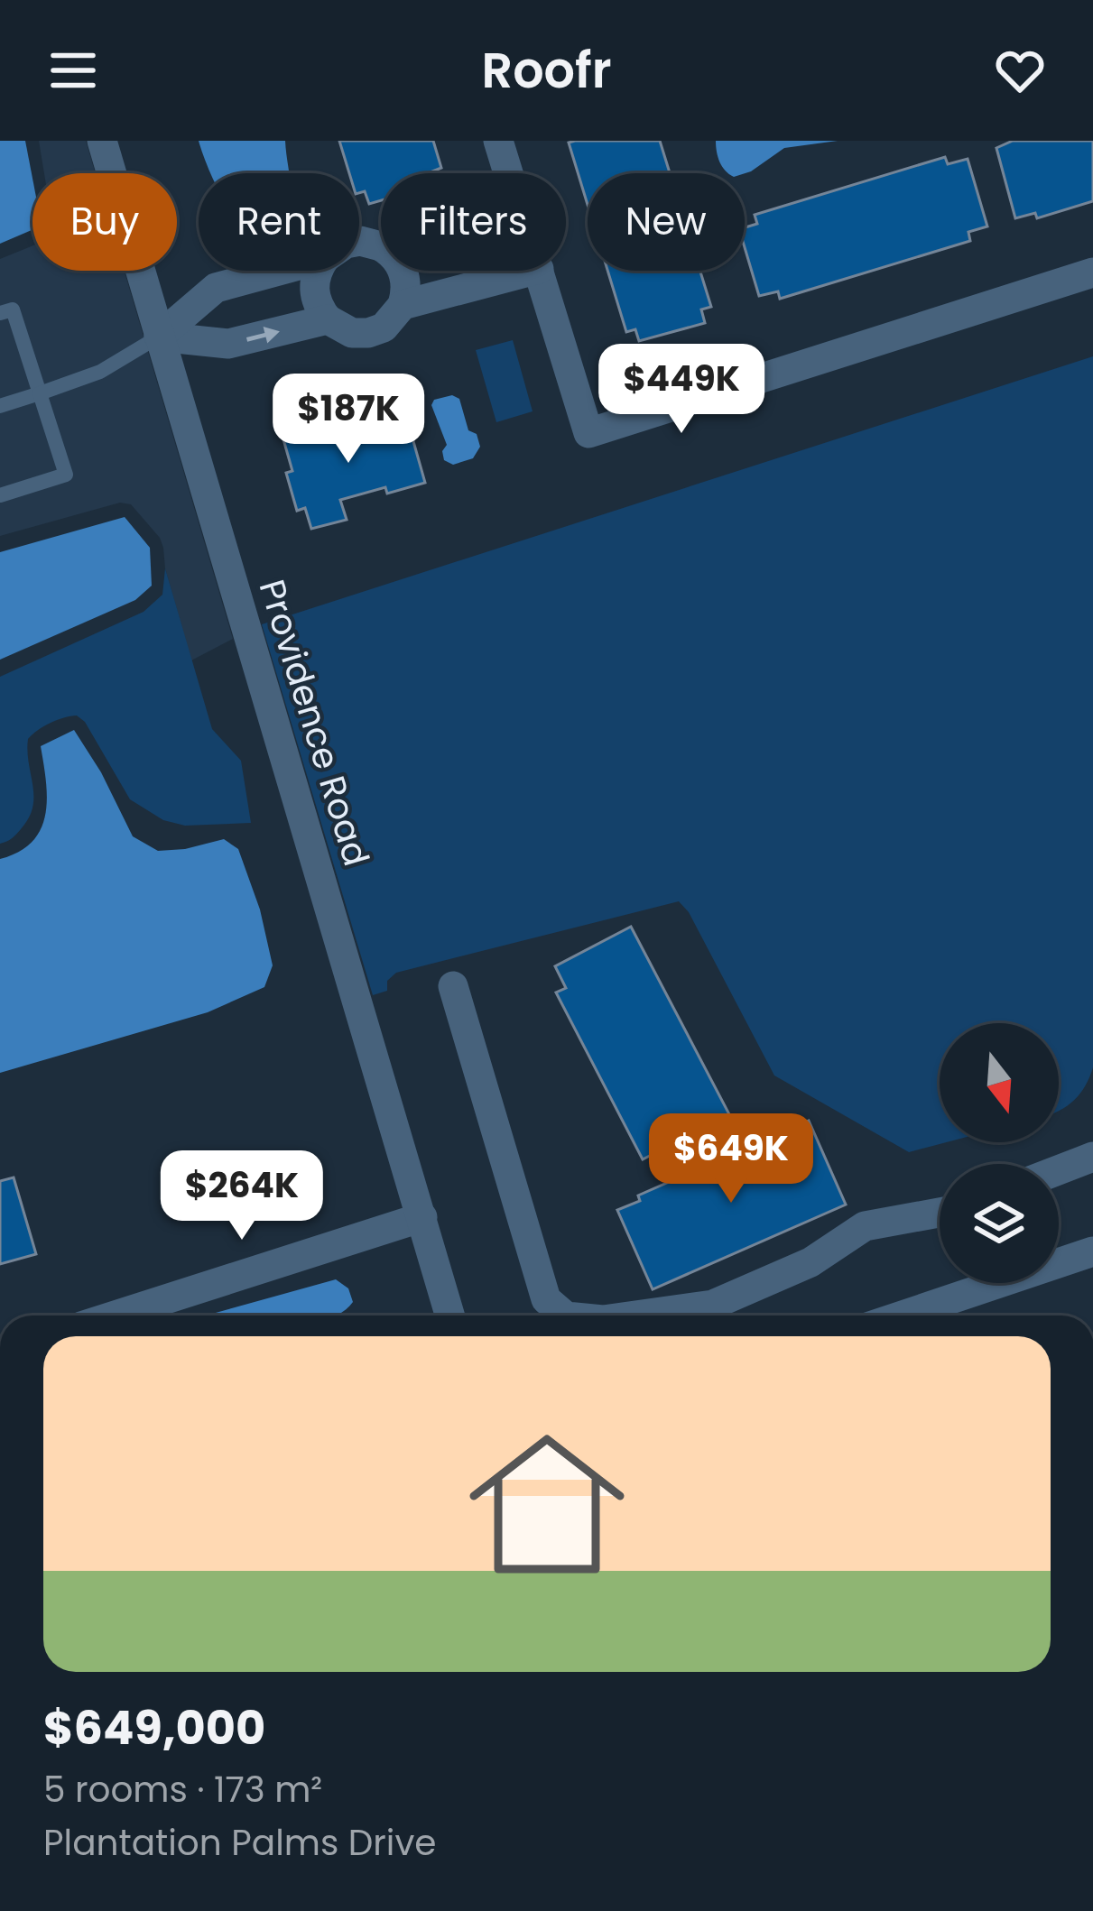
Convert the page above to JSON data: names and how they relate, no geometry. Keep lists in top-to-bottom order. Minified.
{"streets":{"street":["Providence Road"]},"north":"bottom","page":{"header":"Roofr","chip":["Buy","Rent","Filters","New"],"price":["$449K","$187K","$649K","$264K"],"list":[{"name":"$649,000","note":"5 rooms · 173 m² · Plantation Palms Drive"}]}}
